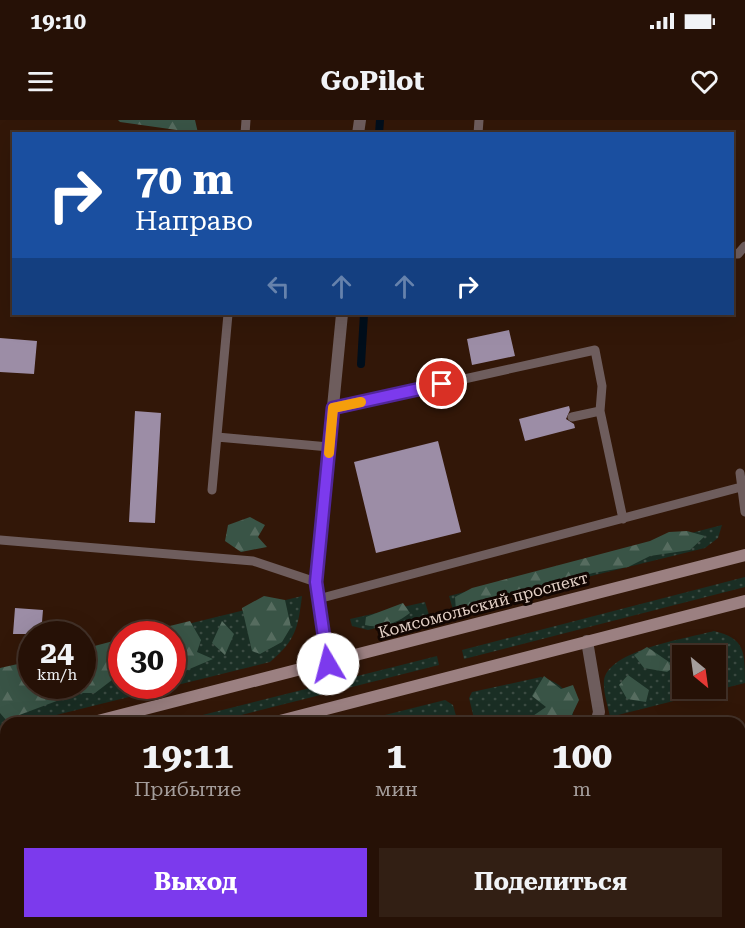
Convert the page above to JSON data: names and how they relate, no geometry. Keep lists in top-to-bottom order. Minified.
{"streets":{"main road":["Комсомольский проспект"]},"north":"bottom right","page":{"status":"19:10","header":"GoPilot","turn":["70 m","Направо"],"speed":"24 km/h","limit":"30","eta":["19:11","Прибытие","1","мин","100","m"],"buttons":["Выход","Поделиться"]}}
